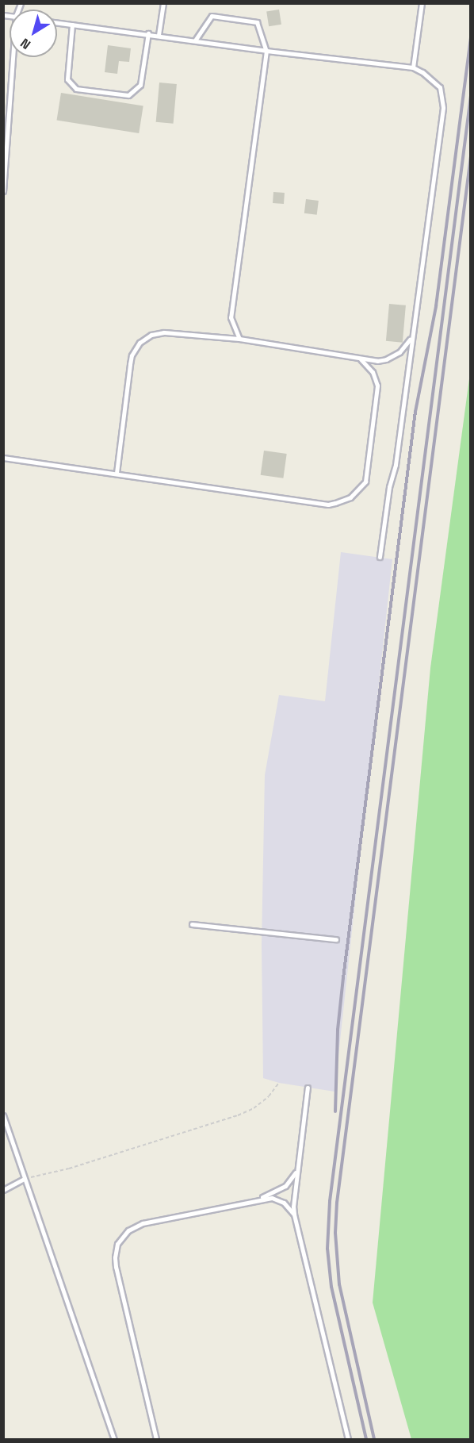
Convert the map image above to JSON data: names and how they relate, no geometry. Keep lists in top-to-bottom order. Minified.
{"north":"bottom left"}
